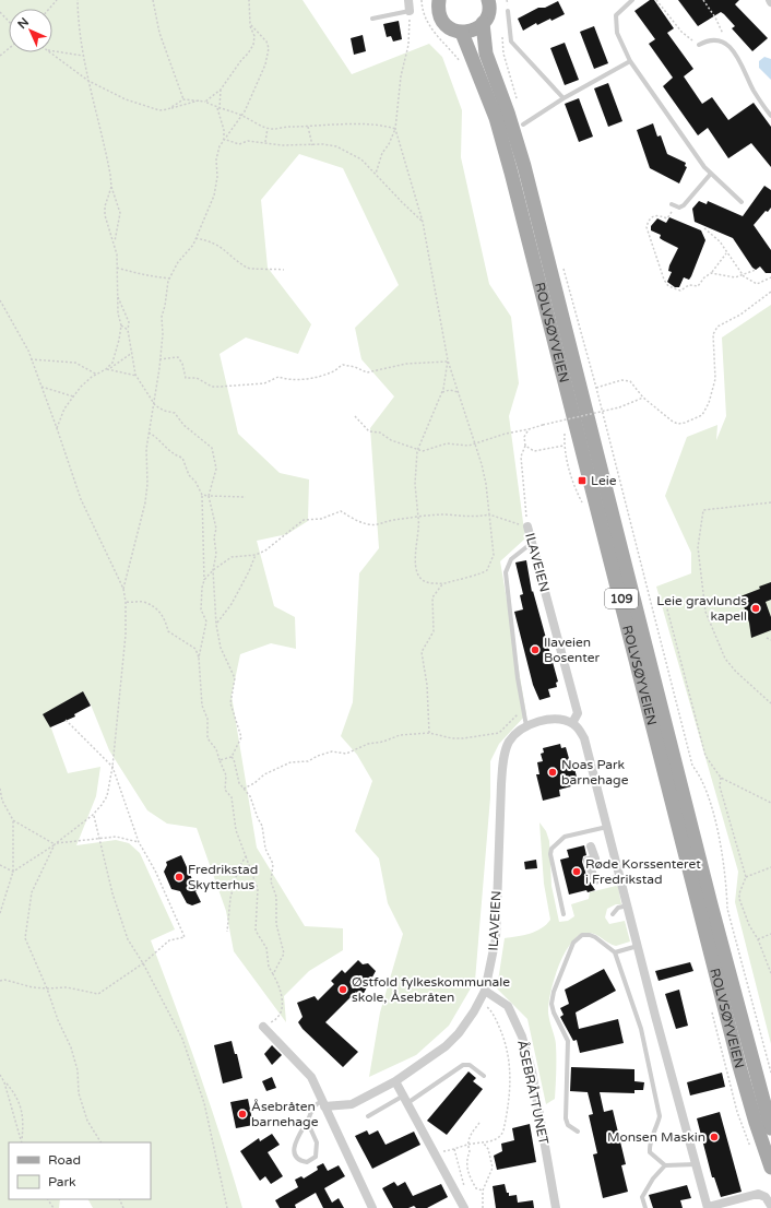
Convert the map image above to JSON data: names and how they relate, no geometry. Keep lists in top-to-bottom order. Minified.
{"streets":{"main road":["ROLVSØYVEIEN","109"],"street":["ILAVEIEN","ÅSEBRÅTTUNET"]},"crossings":[["ROLVSØYVEIEN","109"],["ILAVEIEN","ÅSEBRÅTTUNET"]],"places":{"transit":["Leie"],"other":["Leie gravlunds kapell","Ilaveien Bosenter","Noas Park barnehage","Røde Korssenteret i Fredrikstad","Fredrikstad Skytterhus","Østfold fylkeskommunale skole, Åsebråten","Åsebråten barnehage","Monsen Maskin"]},"legend":["Road","Park"],"north":"top left"}
